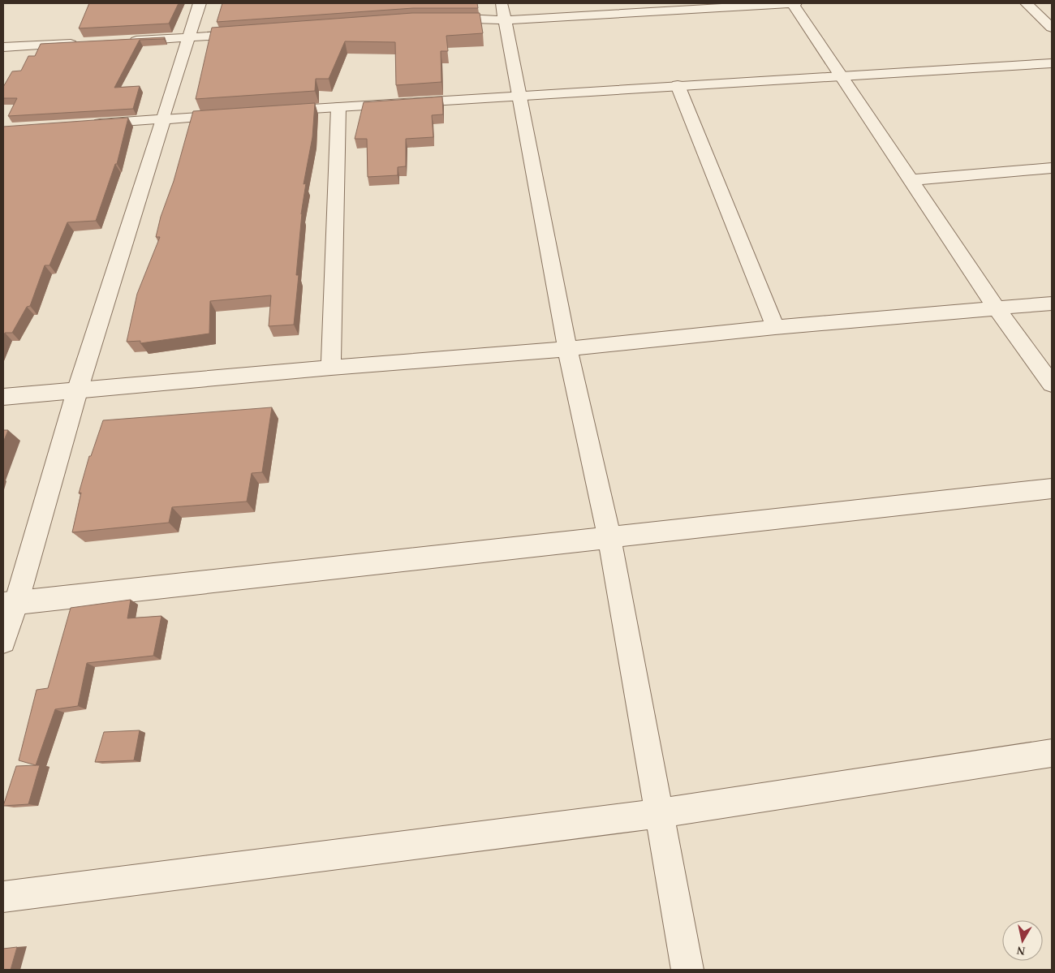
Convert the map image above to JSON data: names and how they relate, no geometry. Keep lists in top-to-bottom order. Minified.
{"north":"bottom"}
